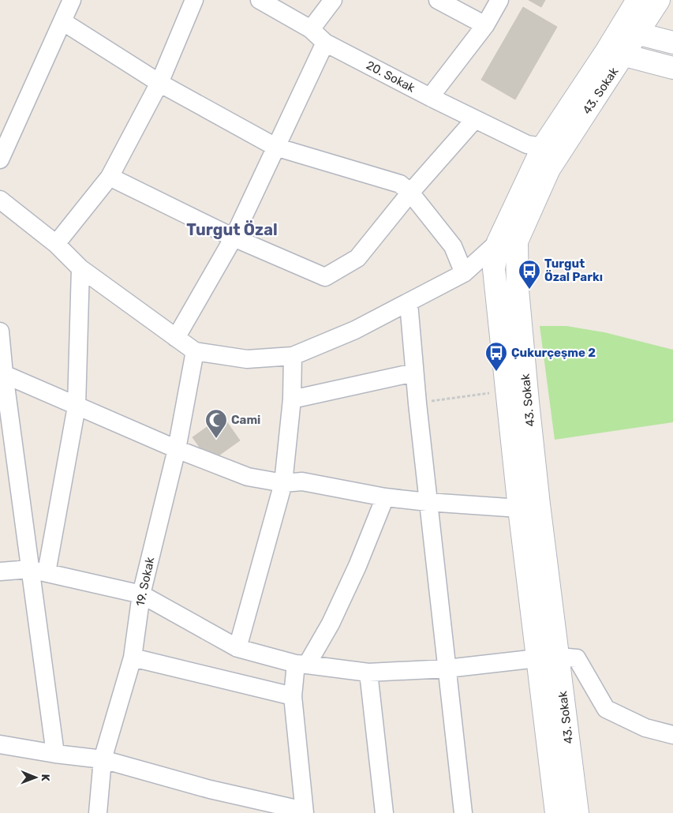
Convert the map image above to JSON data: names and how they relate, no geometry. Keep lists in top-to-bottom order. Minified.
{"streets":{"street":["20. Sokak","43. Sokak","19. Sokak"]},"crossings":[["20. Sokak","43. Sokak"]],"districts":["Turgut Özal"],"places":{"bus stop":["Turgut Özal Parkı","Çukurçeşme 2"],"mosque":["Cami"]},"north":"right"}
